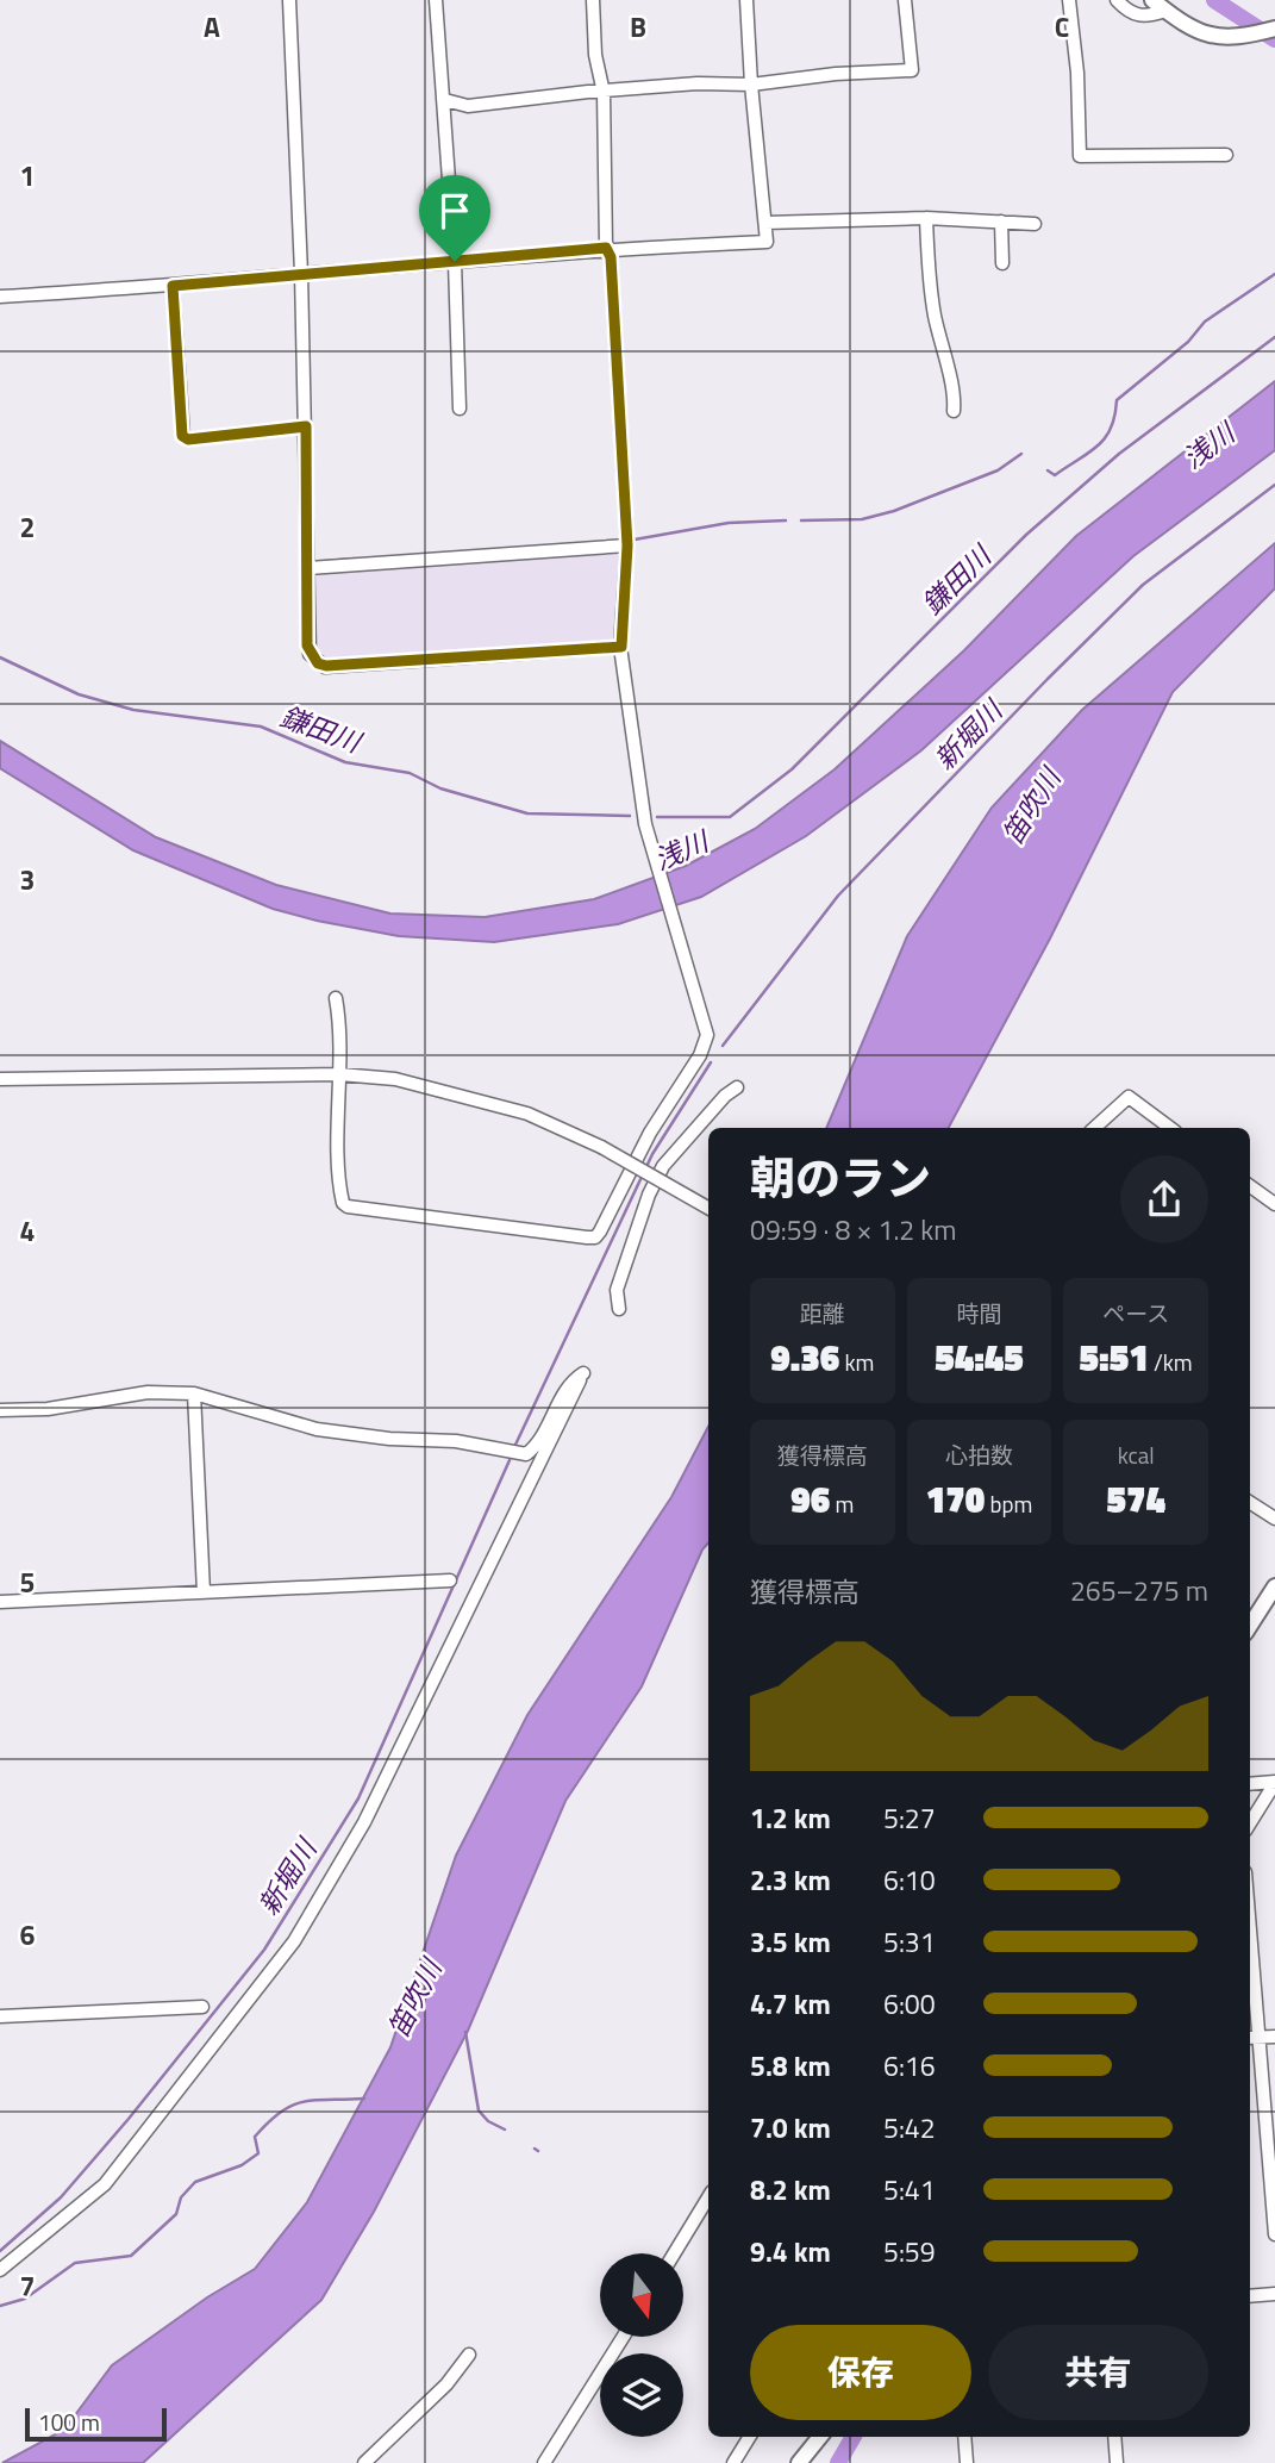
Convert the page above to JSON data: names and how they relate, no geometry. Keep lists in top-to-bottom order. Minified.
{"water":["浅川","鎌田川","新堀川","笛吹川"],"scale_bar":"100 m","north":"bottom","page":{"heading":["朝のラン","09:59 · 8 × 1.2 km"],"stats":[["距離","9.36 km"],["時間","54:45"],["ペース","5:51 /km"],["獲得標高","96 m"],["心拍数","170 bpm"],["kcal","574"]],"chart":["獲得標高","265–275 m"],"list":[{"name":"1.2 km","note":"5:27"},{"name":"2.3 km","note":"6:10"},{"name":"3.5 km","note":"5:31"},{"name":"4.7 km","note":"6:00"},{"name":"5.8 km","note":"6:16"},{"name":"7.0 km","note":"5:42"},{"name":"8.2 km","note":"5:41"},{"name":"9.4 km","note":"5:59"}],"buttons":["保存","共有"],"scale":"100 m"},"grid":{"columns":["A","B","C"],"rows":["1","2","3","4","5","6","7"]}}
